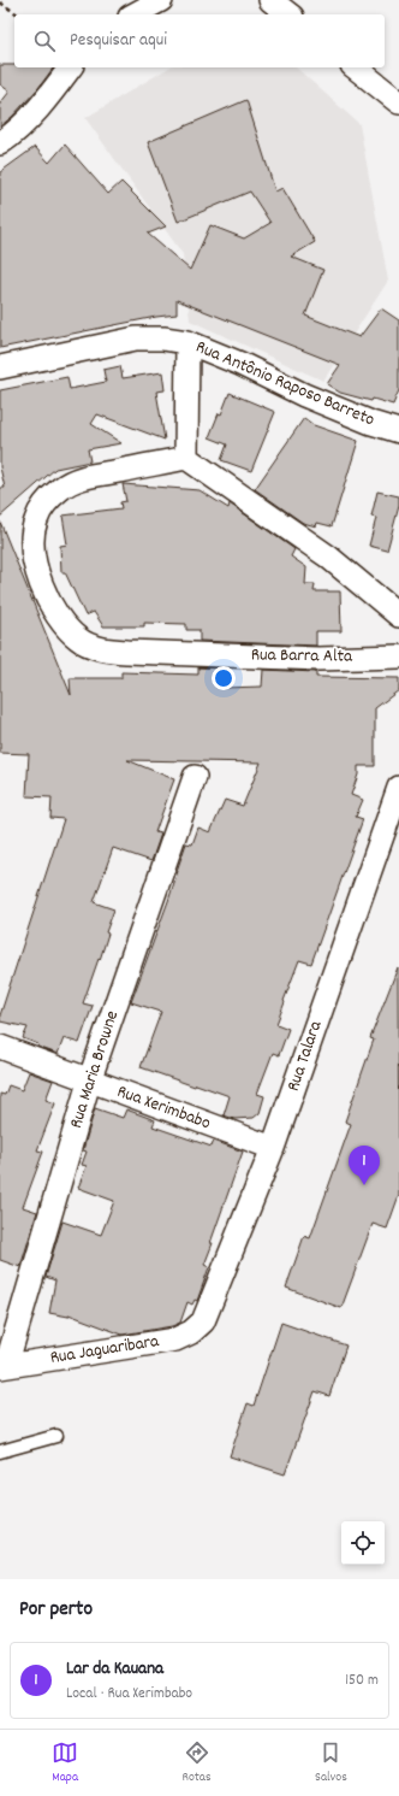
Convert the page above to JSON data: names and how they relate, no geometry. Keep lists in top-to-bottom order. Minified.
{"streets":{"street":["Rua Antônio Raposo Barreto","Rua Barra Alta","Rua Talara","Rua Maria Browne","Rua Xerimbabo","Rua Jaguaribara"]},"crossings":[["Rua Talara","Rua Xerimbabo"],["Rua Talara","Rua Jaguaribara"],["Rua Maria Browne","Rua Xerimbabo"],["Rua Maria Browne","Rua Jaguaribara"]],"page":{"search":"Pesquisar aqui","pins":"1","heading":"Por perto","list":[{"mark":"1","name":"Lar da Kauana","note":"Local · Rua Xerimbabo","value":"150 m"}],"nav":["Mapa","Rotas","Salvos"]}}
